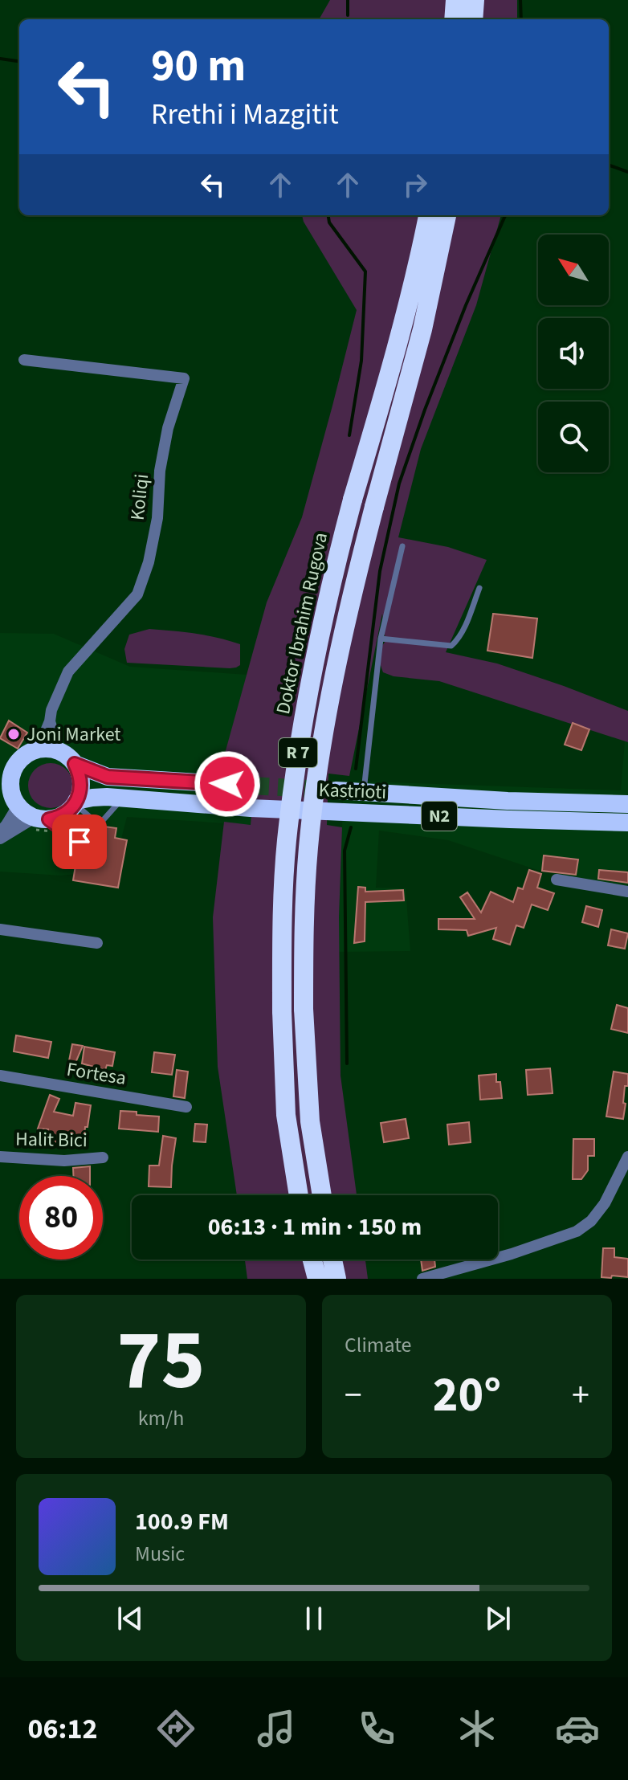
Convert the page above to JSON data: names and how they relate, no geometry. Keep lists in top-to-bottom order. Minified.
{"streets":{"highway":["Doktor Ibrahim Rugova","R 7","Kastrioti","N2"],"street":["Koliqi","Fortesa","Halit Bici"]},"crossings":[["Koliqi","Kastrioti"],["Koliqi","N2"],["Kastrioti","N2"]],"places":["Joni Market"],"north":"top left","page":{"turn":["90 m","Rrethi i Mazgitit"],"limit":"80","trip":"06:13 · 1 min · 150 m","tile":[["75","km/h"],"Climate"],"heat":["−","20°","+"],"song":["100.9 FM","Music"],"tabs":"06:12"}}
